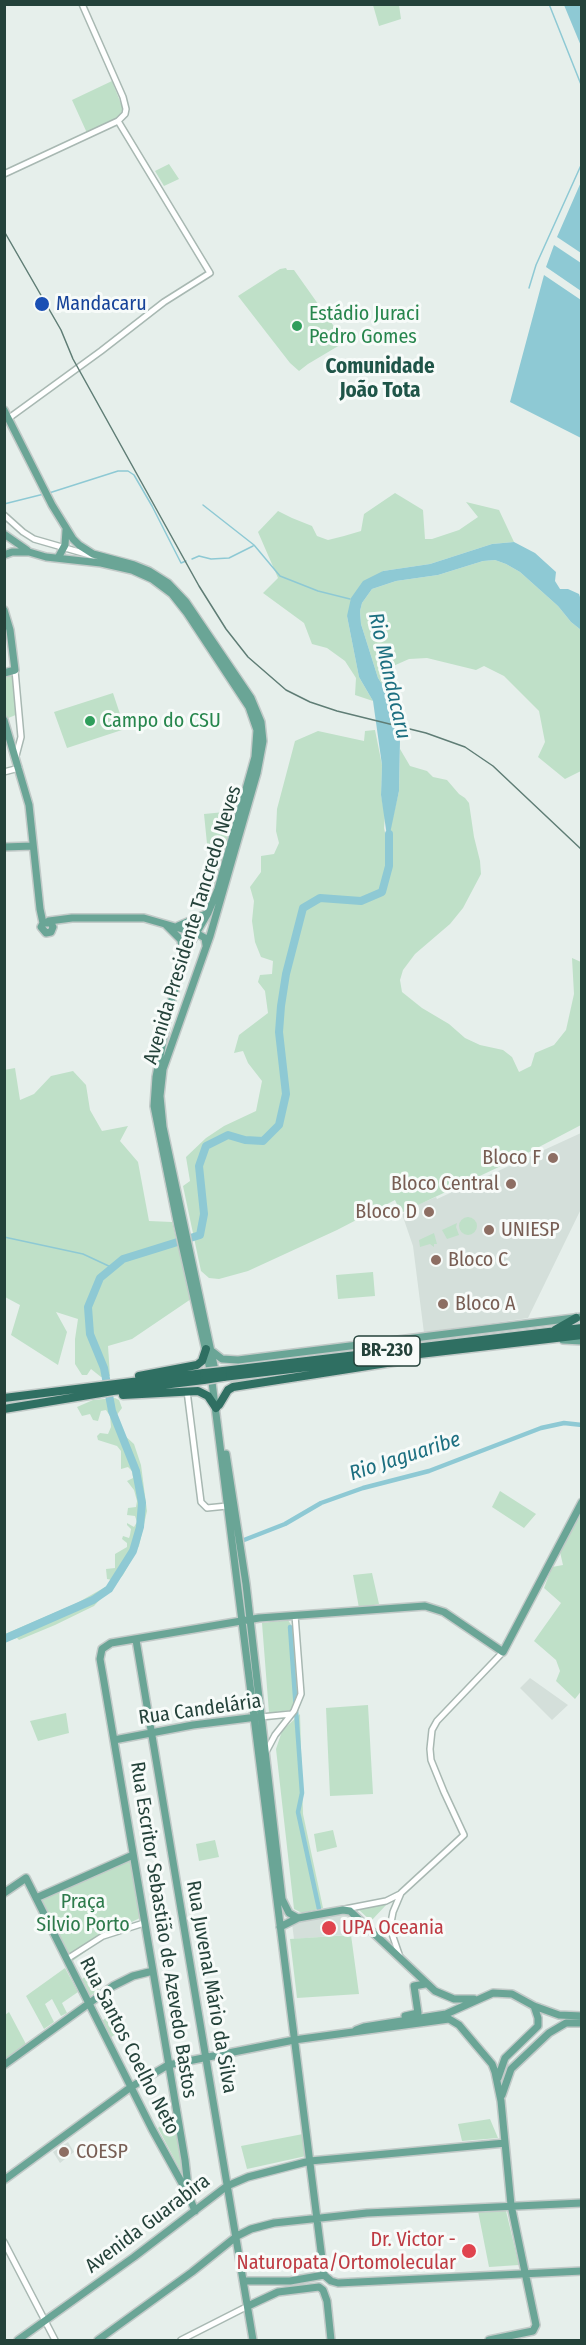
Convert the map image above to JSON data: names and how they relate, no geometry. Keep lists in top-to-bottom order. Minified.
{"streets":{"highway":["BR-230"],"main road":["Avenida Presidente Tancredo Neves","Rua Candelária","Rua Escritor Sebastião de Azevedo Bastos","Rua Juvenal Mário da Silva","Rua Santos Coelho Neto","Avenida Guarabira"]},"crossings":[["Avenida Presidente Tancredo Neves","BR-230"],["Rua Candelária","Rua Escritor Sebastião de Azevedo Bastos"],["Rua Candelária","Rua Juvenal Mário da Silva"],["Rua Escritor Sebastião de Azevedo Bastos","Rua Juvenal Mário da Silva"],["Rua Escritor Sebastião de Azevedo Bastos","Rua Santos Coelho Neto"],["Rua Escritor Sebastião de Azevedo Bastos","Avenida Guarabira"],["Rua Juvenal Mário da Silva","Avenida Guarabira"]],"districts":["Comunidade João Tota"],"water":["Rio Mandacaru","Rio Jaguaribe"],"parks":["Praça Silvio Porto"],"places":["Mandacaru","Estádio Juraci Pedro Gomes","Campo do CSU","Bloco F","Bloco Central","Bloco D","UNIESP","Bloco C","Bloco A","UPA Oceania","COESP","Dr. Victor - Naturopata/Ortomolecular"]}
